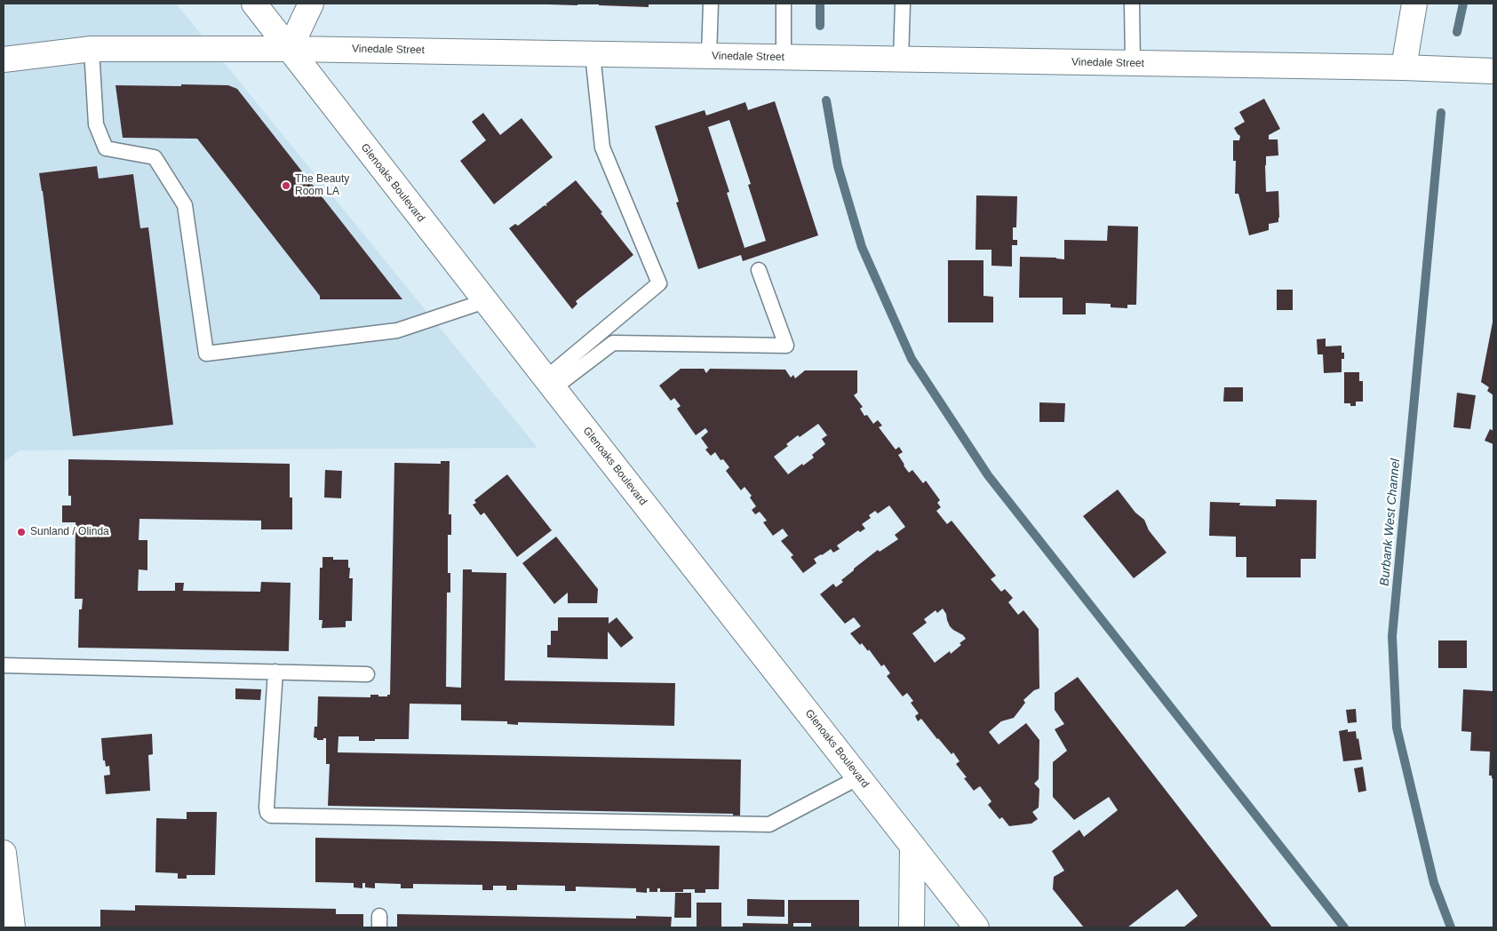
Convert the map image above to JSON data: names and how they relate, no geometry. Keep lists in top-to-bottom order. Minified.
{"streets":{"street":["Vinedale Street","Glenoaks Boulevard"]},"crossings":[["Vinedale Street","Glenoaks Boulevard"]],"water":["Burbank West Channel"],"places":["The Beauty Room LA","Sunland / Olinda"]}
